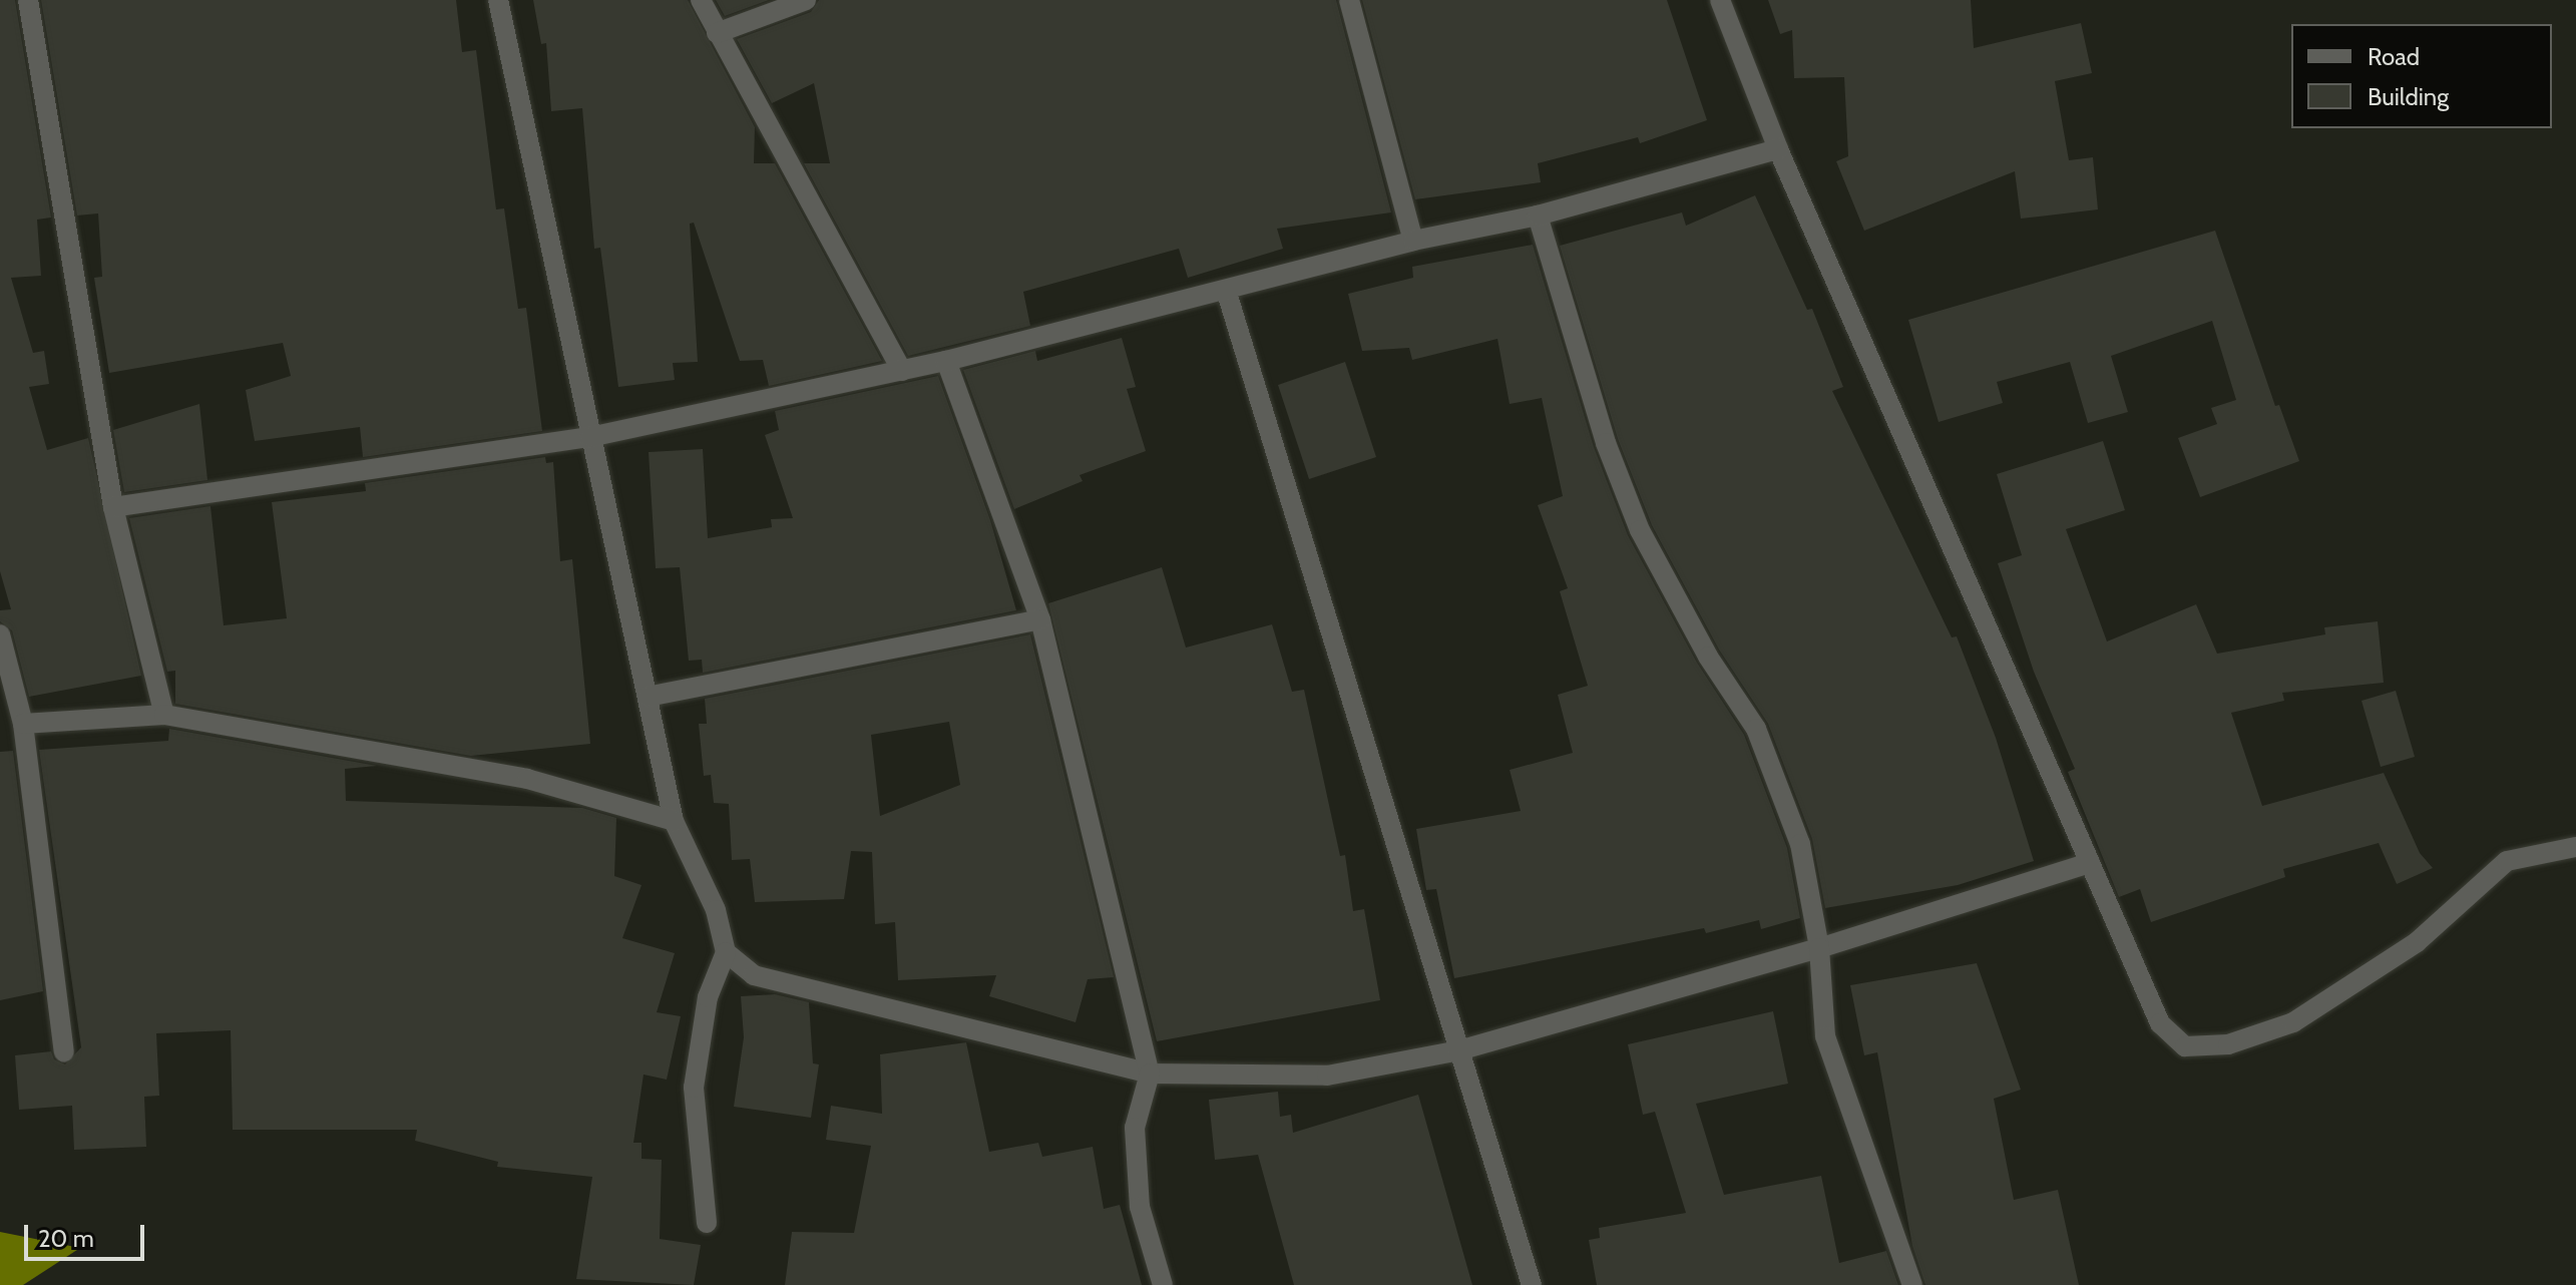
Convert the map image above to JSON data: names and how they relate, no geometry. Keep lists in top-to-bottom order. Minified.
{"legend":["Road","Building"],"scale_bar":"20 m"}
